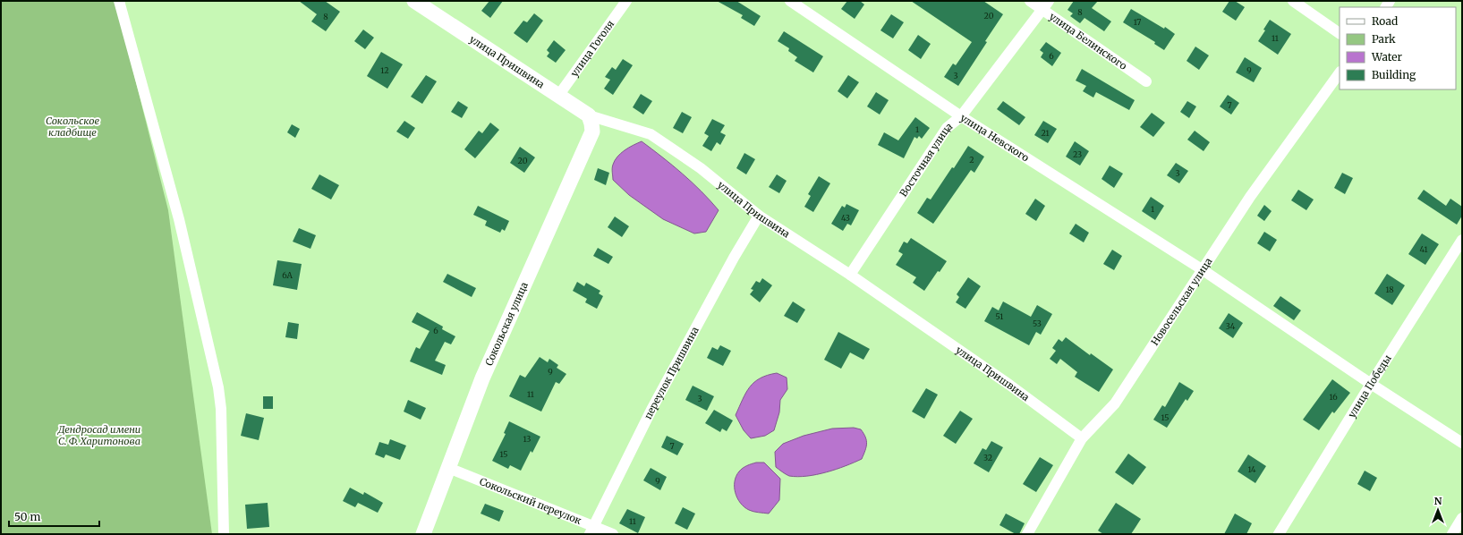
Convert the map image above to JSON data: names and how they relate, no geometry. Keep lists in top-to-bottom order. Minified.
{"streets":{"street":["улица Белинского","улица Гоголя","улица Пришвина","улица Невского","Восточная улица","Новосельская улица","Сокольская улица","переулок Пришвина","улица Победы","Сокольский переулок"]},"crossings":[["улица Белинского","Восточная улица"],["улица Гоголя","улица Пришвина"],["улица Пришвина","Восточная улица"],["улица Пришвина","Новосельская улица"],["улица Пришвина","Сокольская улица"],["улица Пришвина","переулок Пришвина"],["улица Невского","Восточная улица"],["улица Невского","Новосельская улица"],["улица Невского","улица Победы"],["Сокольская улица","Сокольский переулок"],["переулок Пришвина","Сокольский переулок"]],"parks":["Сокольское кладбище","Дендросад имени С. Ф. Харитонова"],"house_numbers":["8","20","8","17","11","6","12","9","3","7","1","21","23","2","20","3","1","43","41","6А","18","51","53","34","6","9","11","16","3","15","13","7","15","32","14","9","11"],"legend":["Road","Park","Water","Building"],"scale_bar":"50 m","north":"top"}
